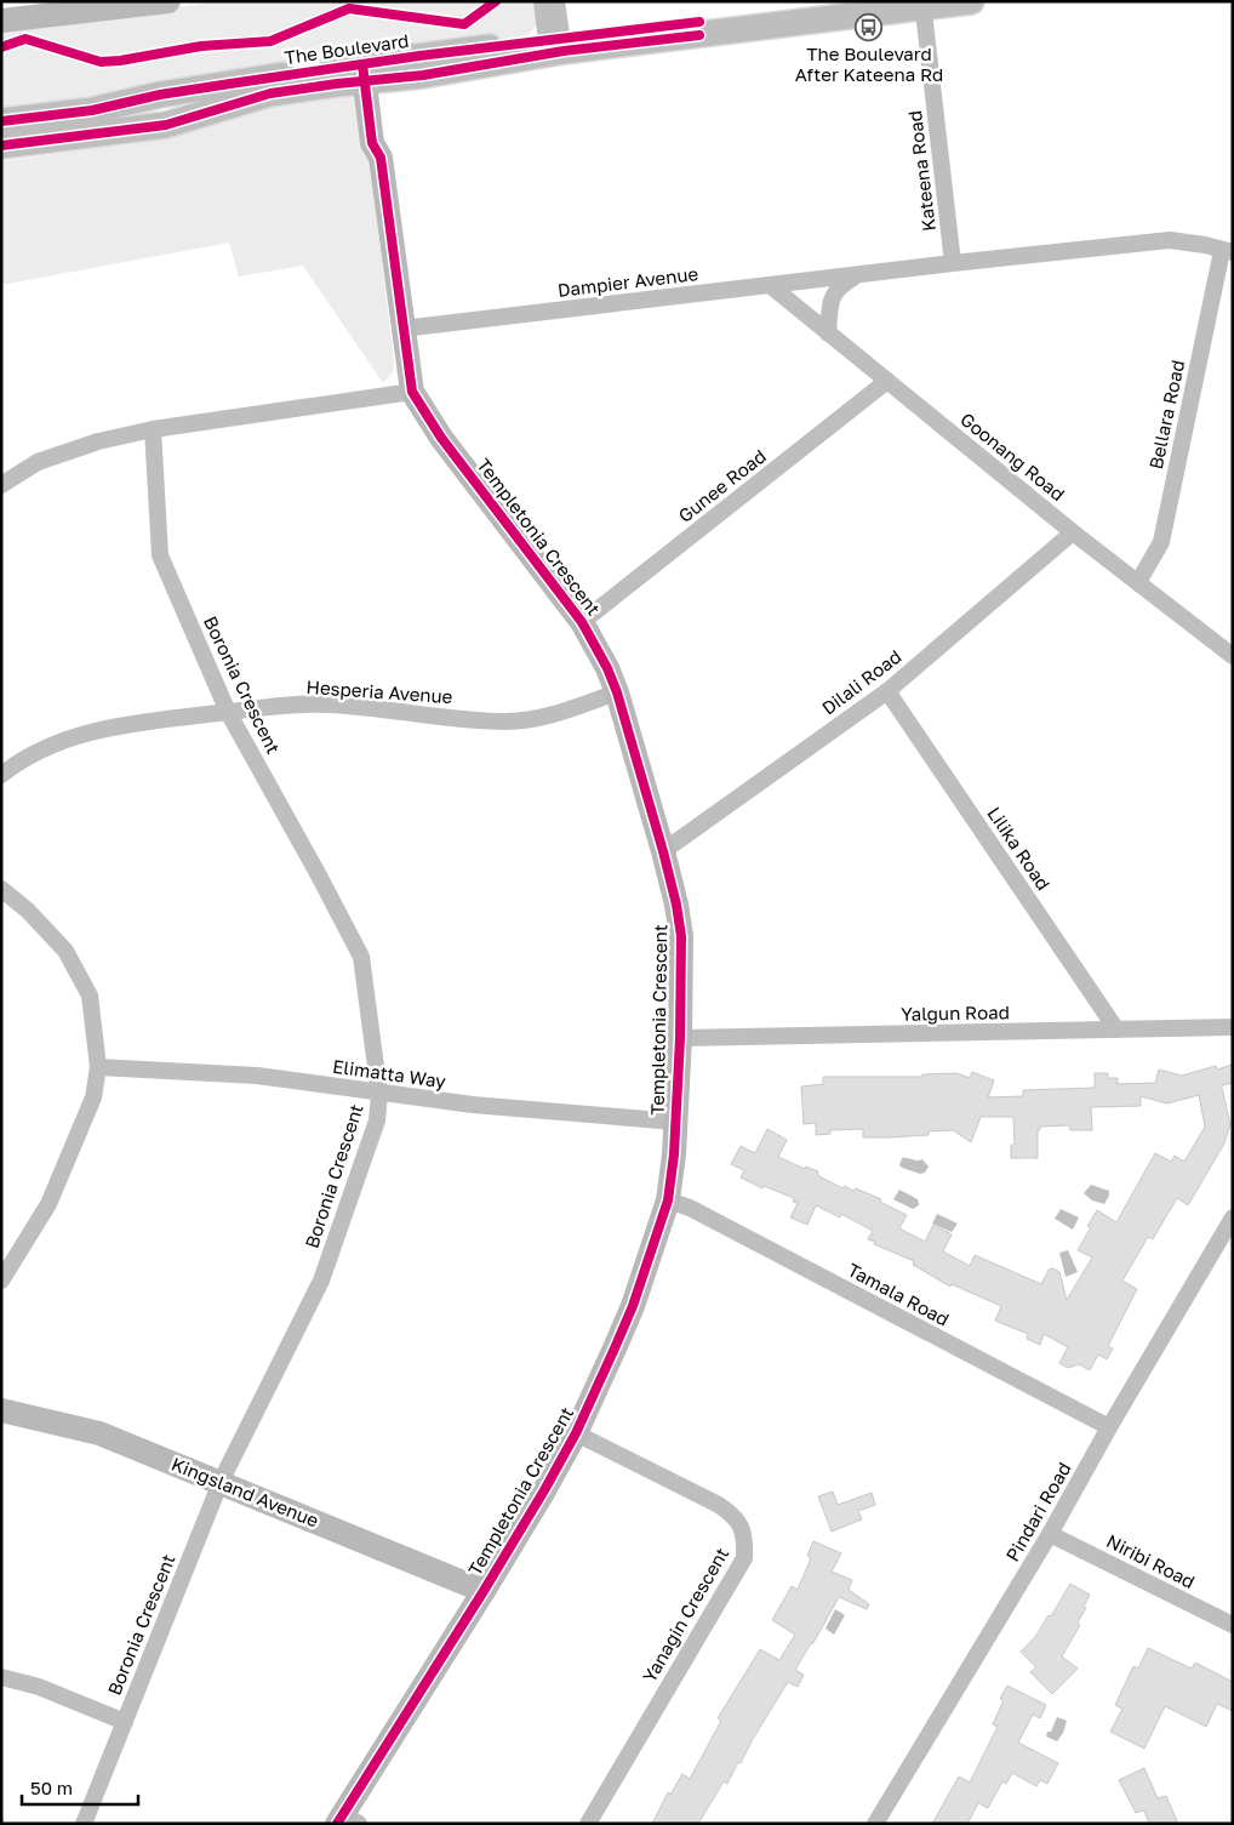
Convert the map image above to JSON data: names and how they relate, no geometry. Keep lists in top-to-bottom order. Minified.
{"streets":{"main road":["The Boulevard"],"street":["Kateena Road","Dampier Avenue","Bellara Road","Goonang Road","Gunee Road","Templetonia Crescent","Dilali Road","Boronia Crescent","Hesperia Avenue","Lilika Road","Yalgun Road","Elimatta Way","Tamala Road","Kingsland Avenue","Pindari Road","Niribi Road","Yanagin Crescent"]},"crossings":[["The Boulevard","Kateena Road"],["The Boulevard","Templetonia Crescent"],["Kateena Road","Dampier Avenue"],["Dampier Avenue","Bellara Road"],["Dampier Avenue","Goonang Road"],["Dampier Avenue","Templetonia Crescent"],["Bellara Road","Goonang Road"],["Goonang Road","Gunee Road"],["Goonang Road","Dilali Road"],["Gunee Road","Templetonia Crescent"],["Templetonia Crescent","Dilali Road"],["Templetonia Crescent","Hesperia Avenue"],["Templetonia Crescent","Yalgun Road"],["Templetonia Crescent","Elimatta Way"],["Templetonia Crescent","Tamala Road"],["Templetonia Crescent","Kingsland Avenue"],["Templetonia Crescent","Yanagin Crescent"],["Dilali Road","Lilika Road"],["Boronia Crescent","Hesperia Avenue"],["Boronia Crescent","Elimatta Way"],["Boronia Crescent","Kingsland Avenue"],["Lilika Road","Yalgun Road"],["Tamala Road","Pindari Road"],["Pindari Road","Niribi Road"]],"places":{"bus stop":["The Boulevard After Kateena Rd"]},"scale_bar":"50 m"}
